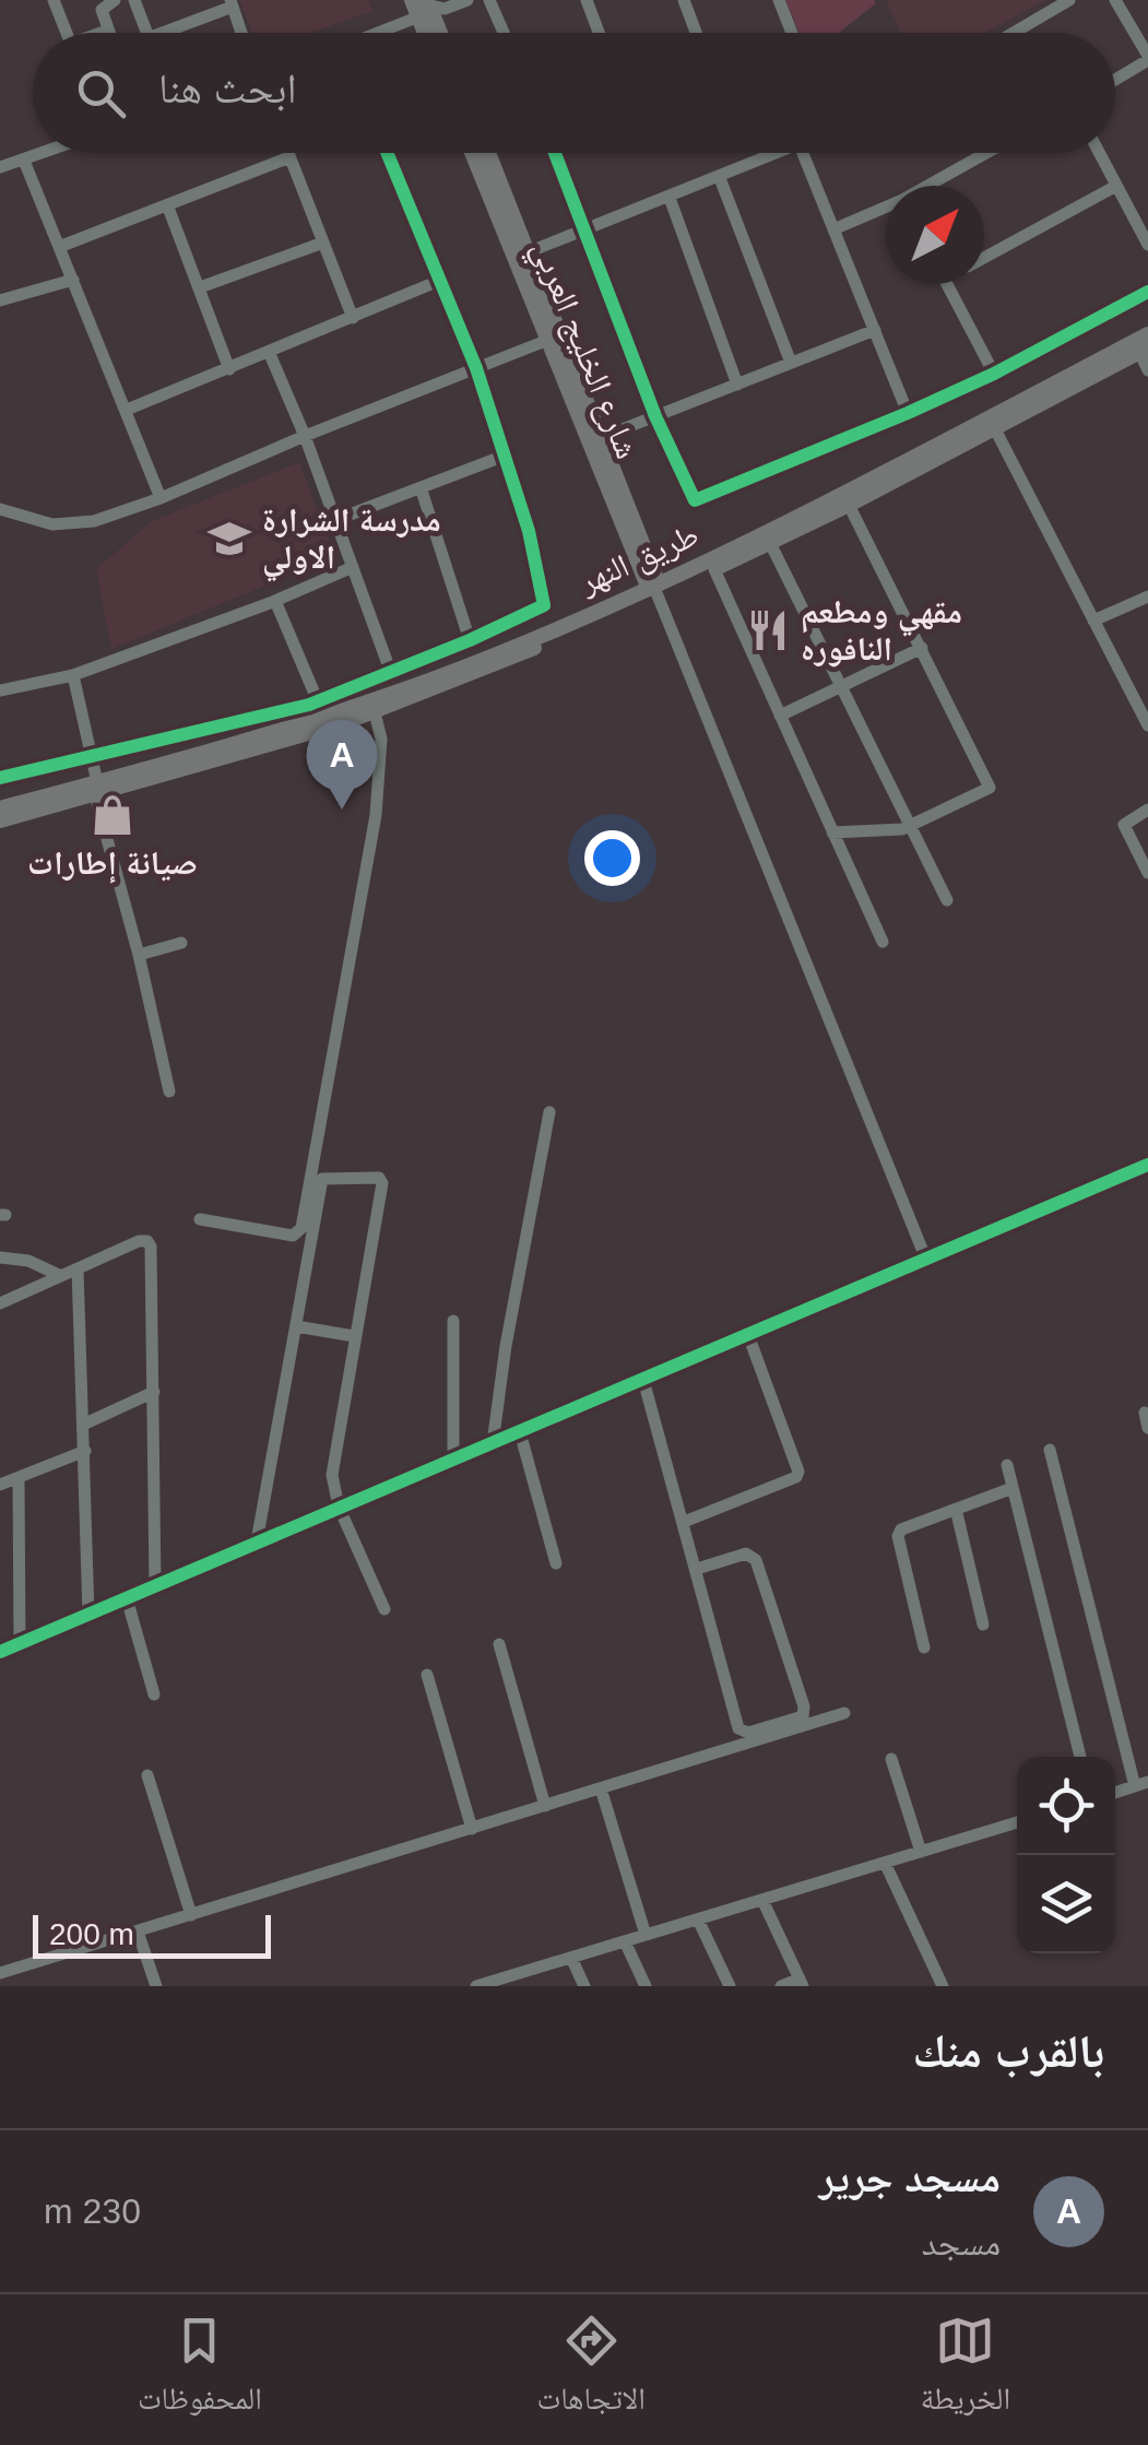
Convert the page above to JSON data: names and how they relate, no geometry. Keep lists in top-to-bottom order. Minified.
{"streets":{"main road":["شارع الخليج العربي","طريق النهر"]},"crossings":[["شارع الخليج العربي","طريق النهر"]],"places":{"school or university":["مدرسة الشرارة الاولي"],"restaurant":["مقهي ومطعم النافوره"],"shop":["صيانة إطارات"]},"scale_bar":"200 m","north":"top right","page":{"search":"ابحث هنا","pins":"A","scale":"200 m","heading":"بالقرب منك","list":[{"mark":"A","name":"مسجد جرير","note":"مسجد","value":"230 m"}],"nav":["الخريطة","الاتجاهات","المحفوظات"]}}
